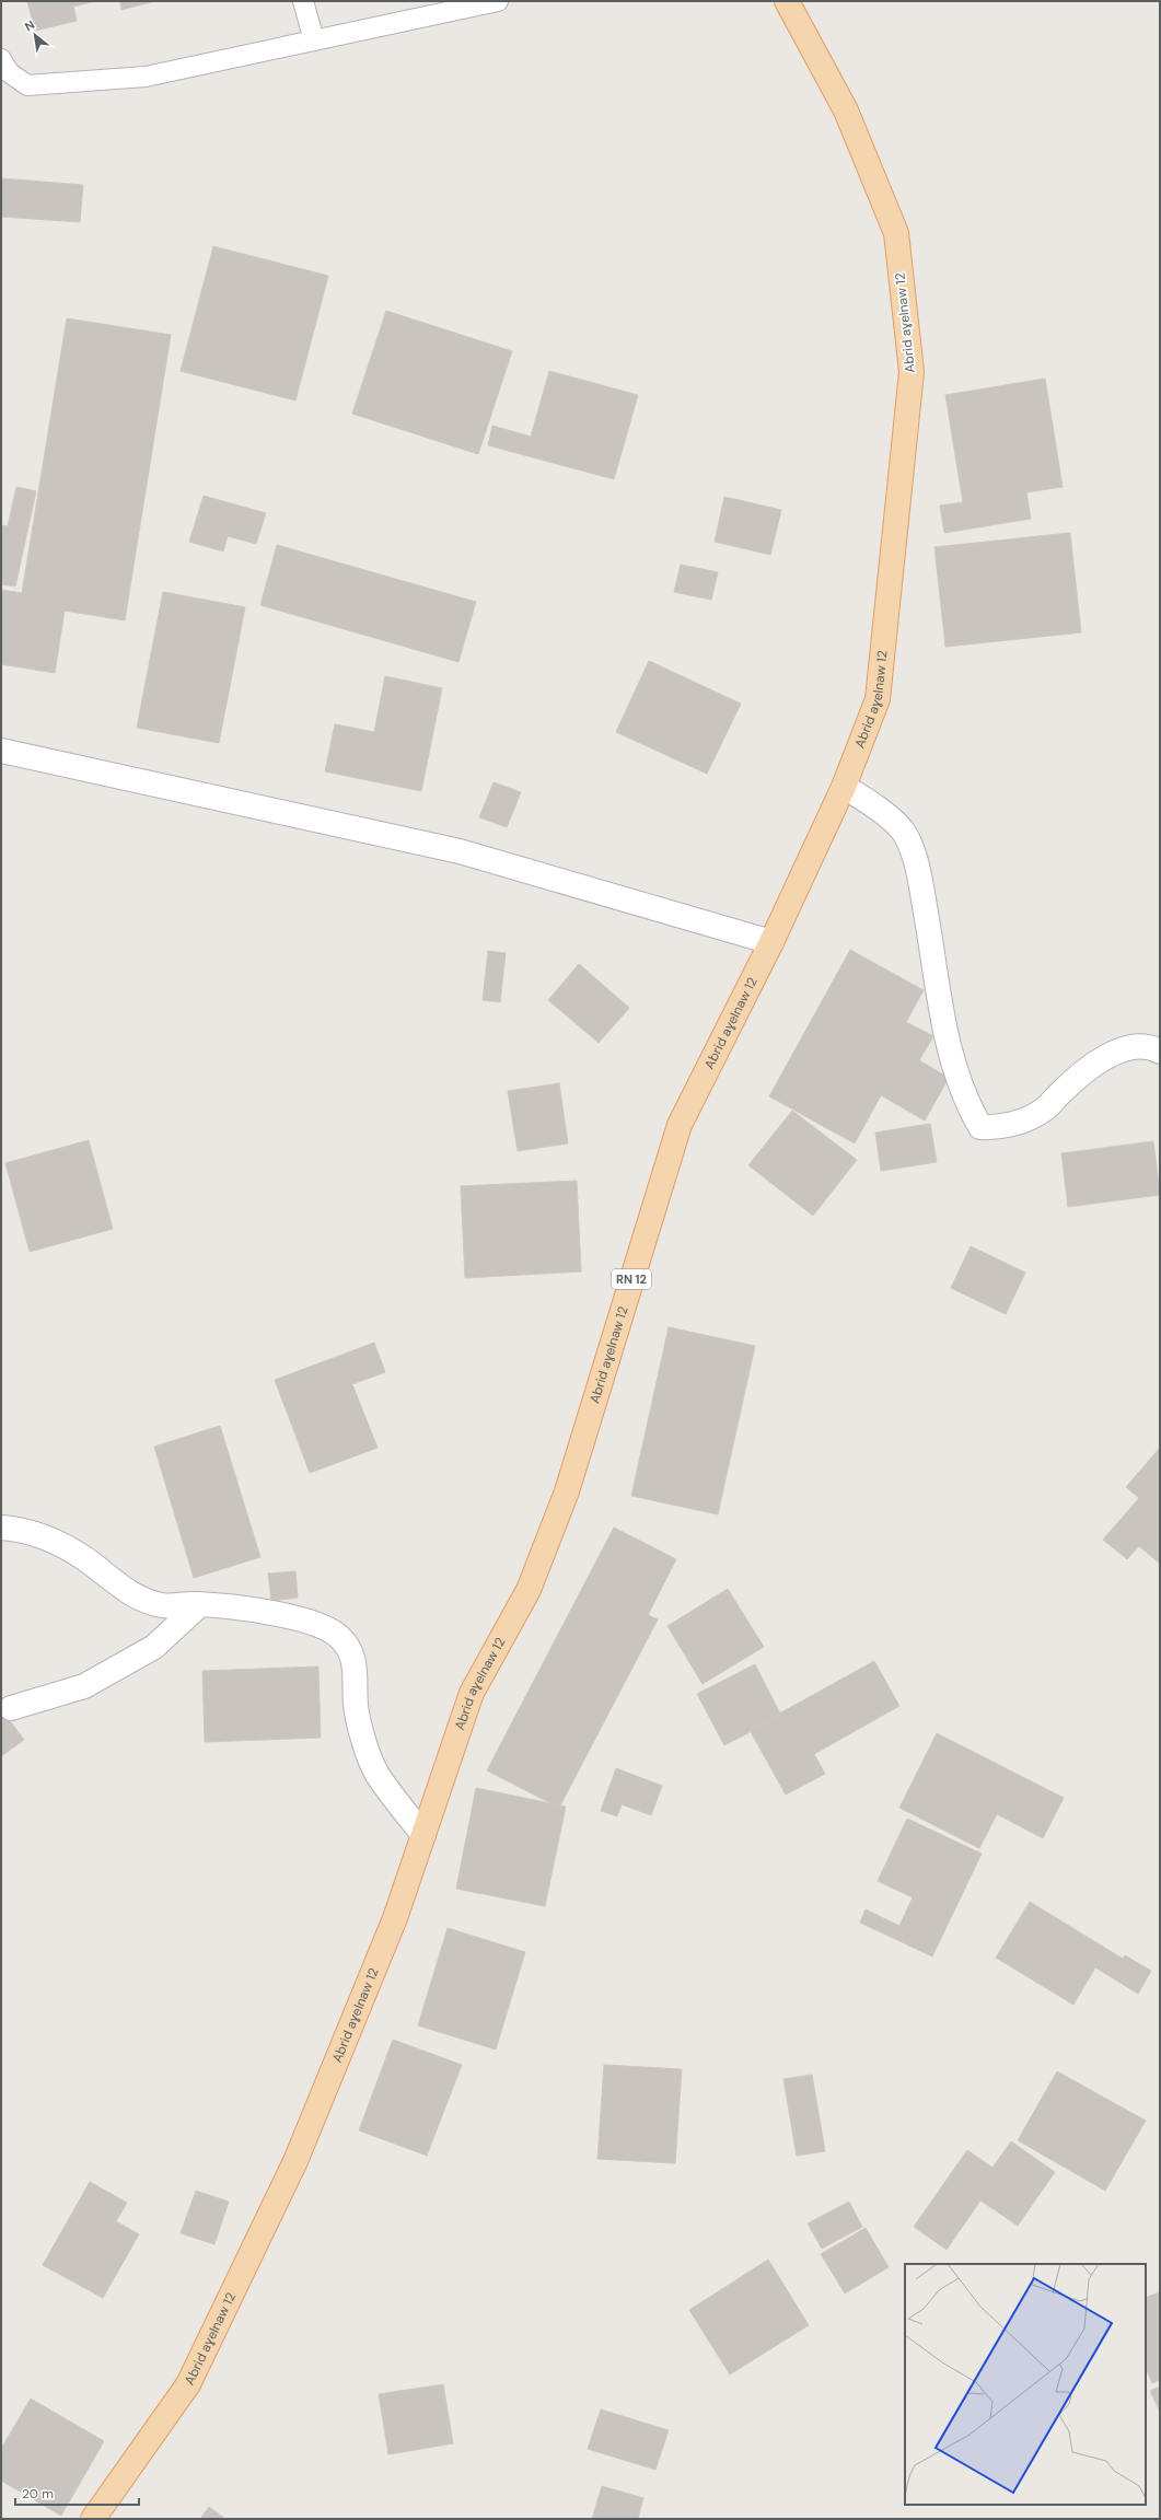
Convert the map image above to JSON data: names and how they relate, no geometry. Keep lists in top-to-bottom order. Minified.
{"streets":{"main road":["Abrid aɣelnaw 12","RN 12"]},"scale_bar":"20 m","north":"top left"}
